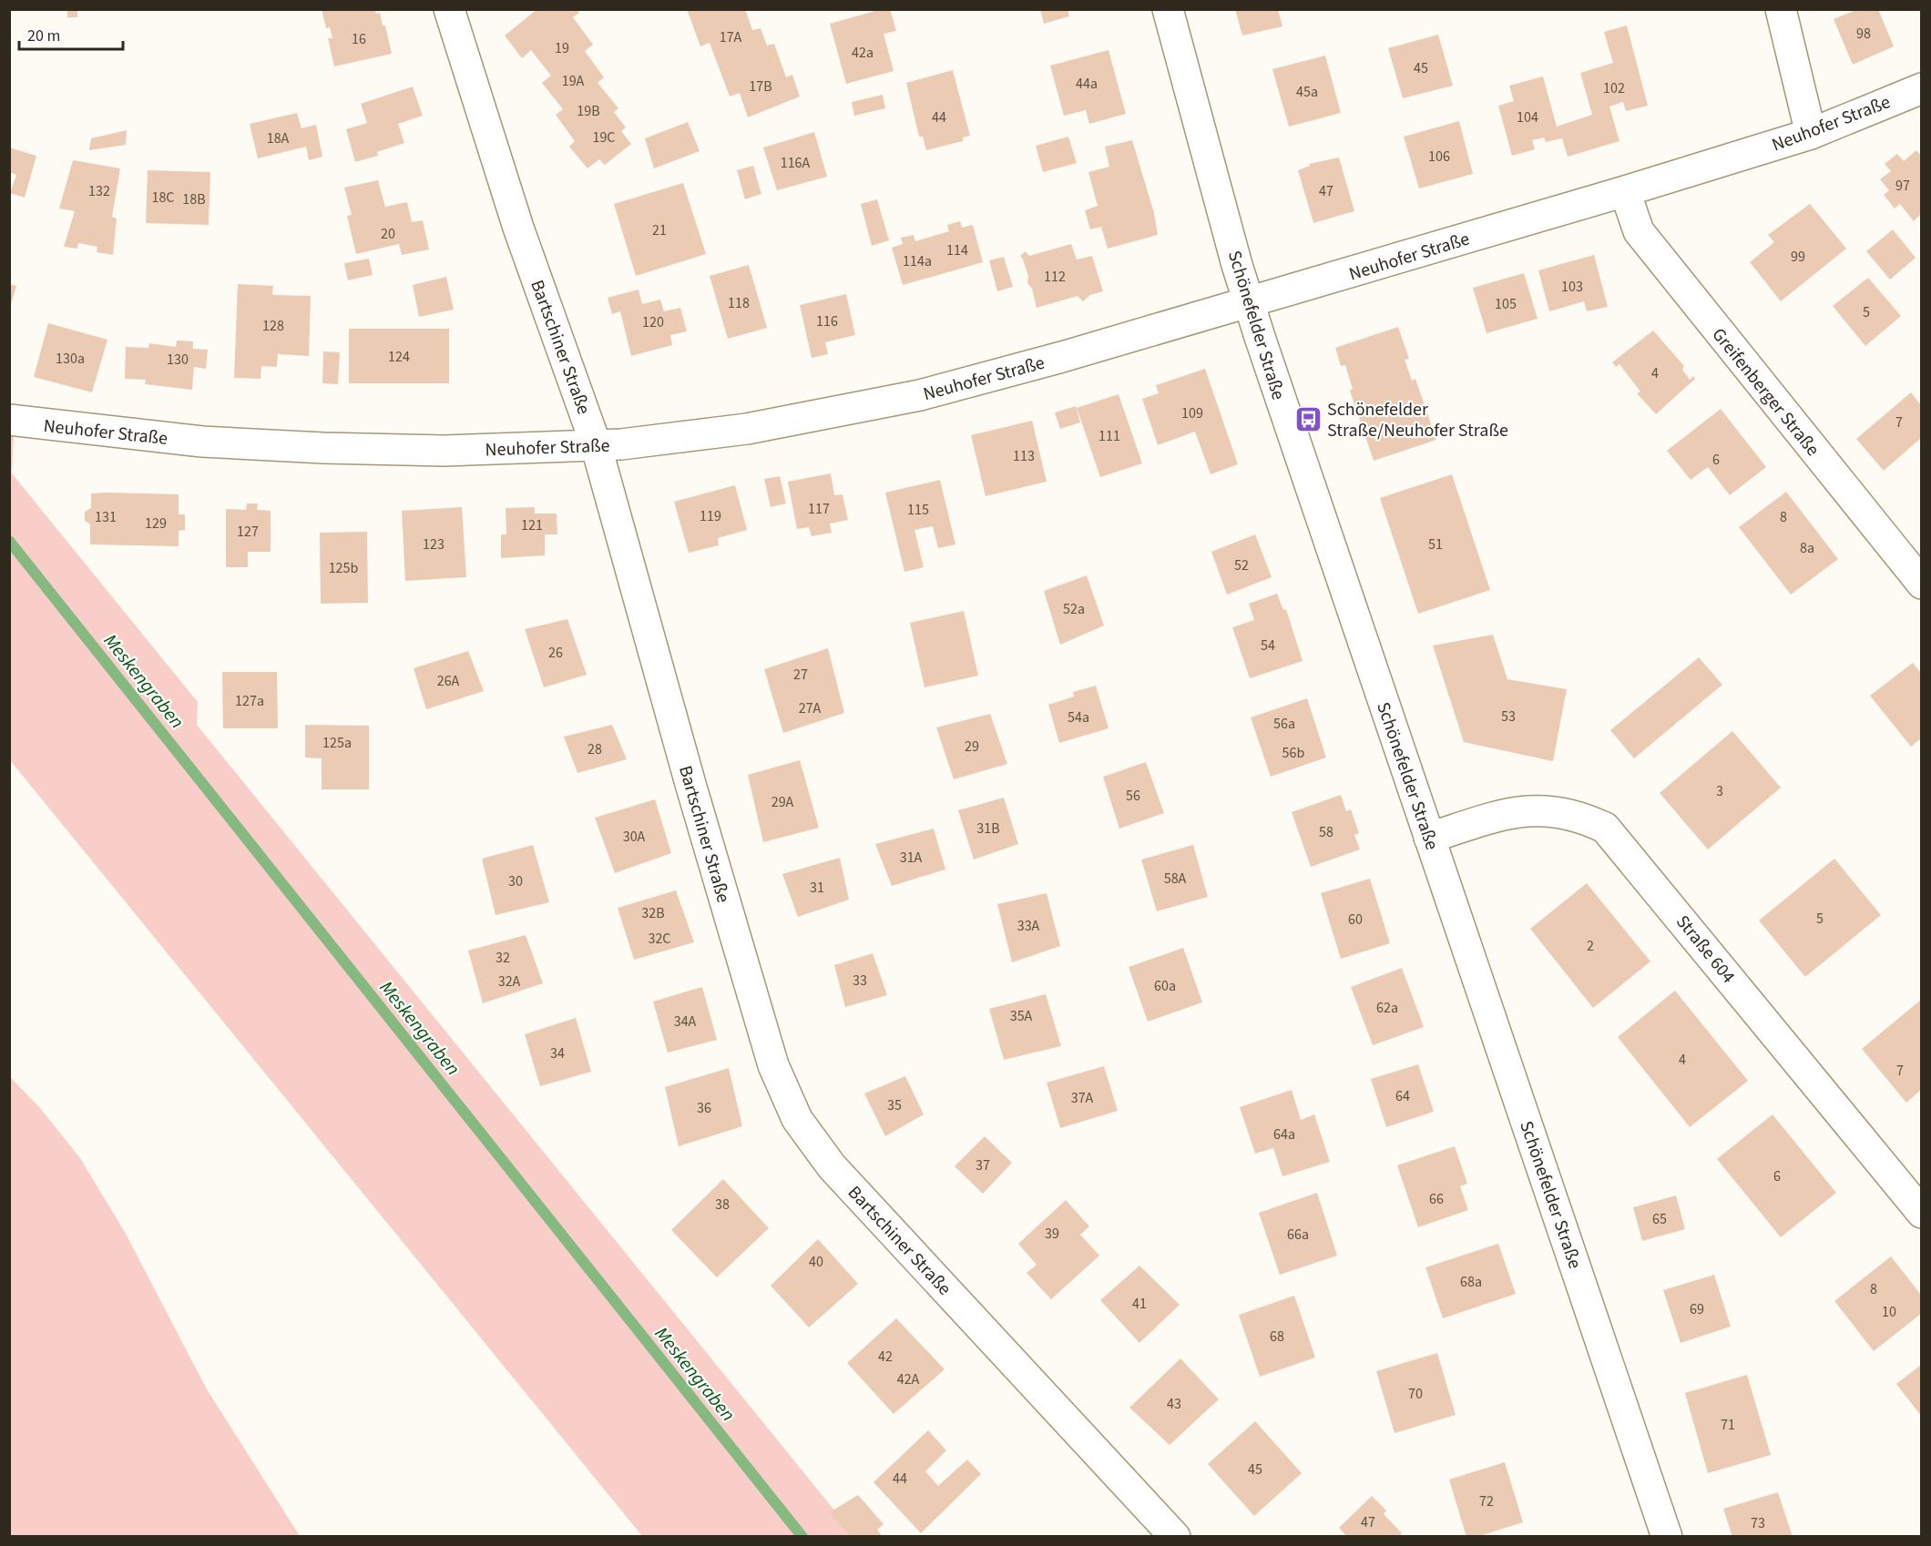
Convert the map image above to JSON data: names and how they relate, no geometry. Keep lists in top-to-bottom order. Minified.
{"streets":{"street":["Neuhofer Straße","Schönefelder Straße","Bartschiner Straße","Greifenberger Straße","Straße 604"]},"crossings":[["Neuhofer Straße","Schönefelder Straße"],["Neuhofer Straße","Bartschiner Straße"],["Neuhofer Straße","Greifenberger Straße"],["Schönefelder Straße","Straße 604"]],"water":["Meskengraben"],"places":{"bus stop":["Schönefelder Straße/Neuhofer Straße"]},"house_numbers":["98","17A","16","19","42a","45","19A","44a","17B","102","45a","19B","44","104","19C","18A","106","116A","97","132","47","18C","18B","21","20","114","99","114a","112","103","118","105","5","116","120","128","124","130a","130","4","109","7","111","113","6","117","115","119","131","8","129","121","127","123","51","8a","52","125b","52a","54","26","27","26A","127a","27A","53","54a","56a","125a","29","28","56b","3","56","29A","31B","58","30A","31A","58A","30","31","32B","5","60","33A","32C","2","32","33","32A","60a","62a","35A","34A","34","4","7","64","37A","35","36","64a","37","6","66","38","65","39","66a","40","68a","8","41","69","10","68","42","42A","70","43","71","45","44","72","47","73"],"scale_bar":"20 m"}
